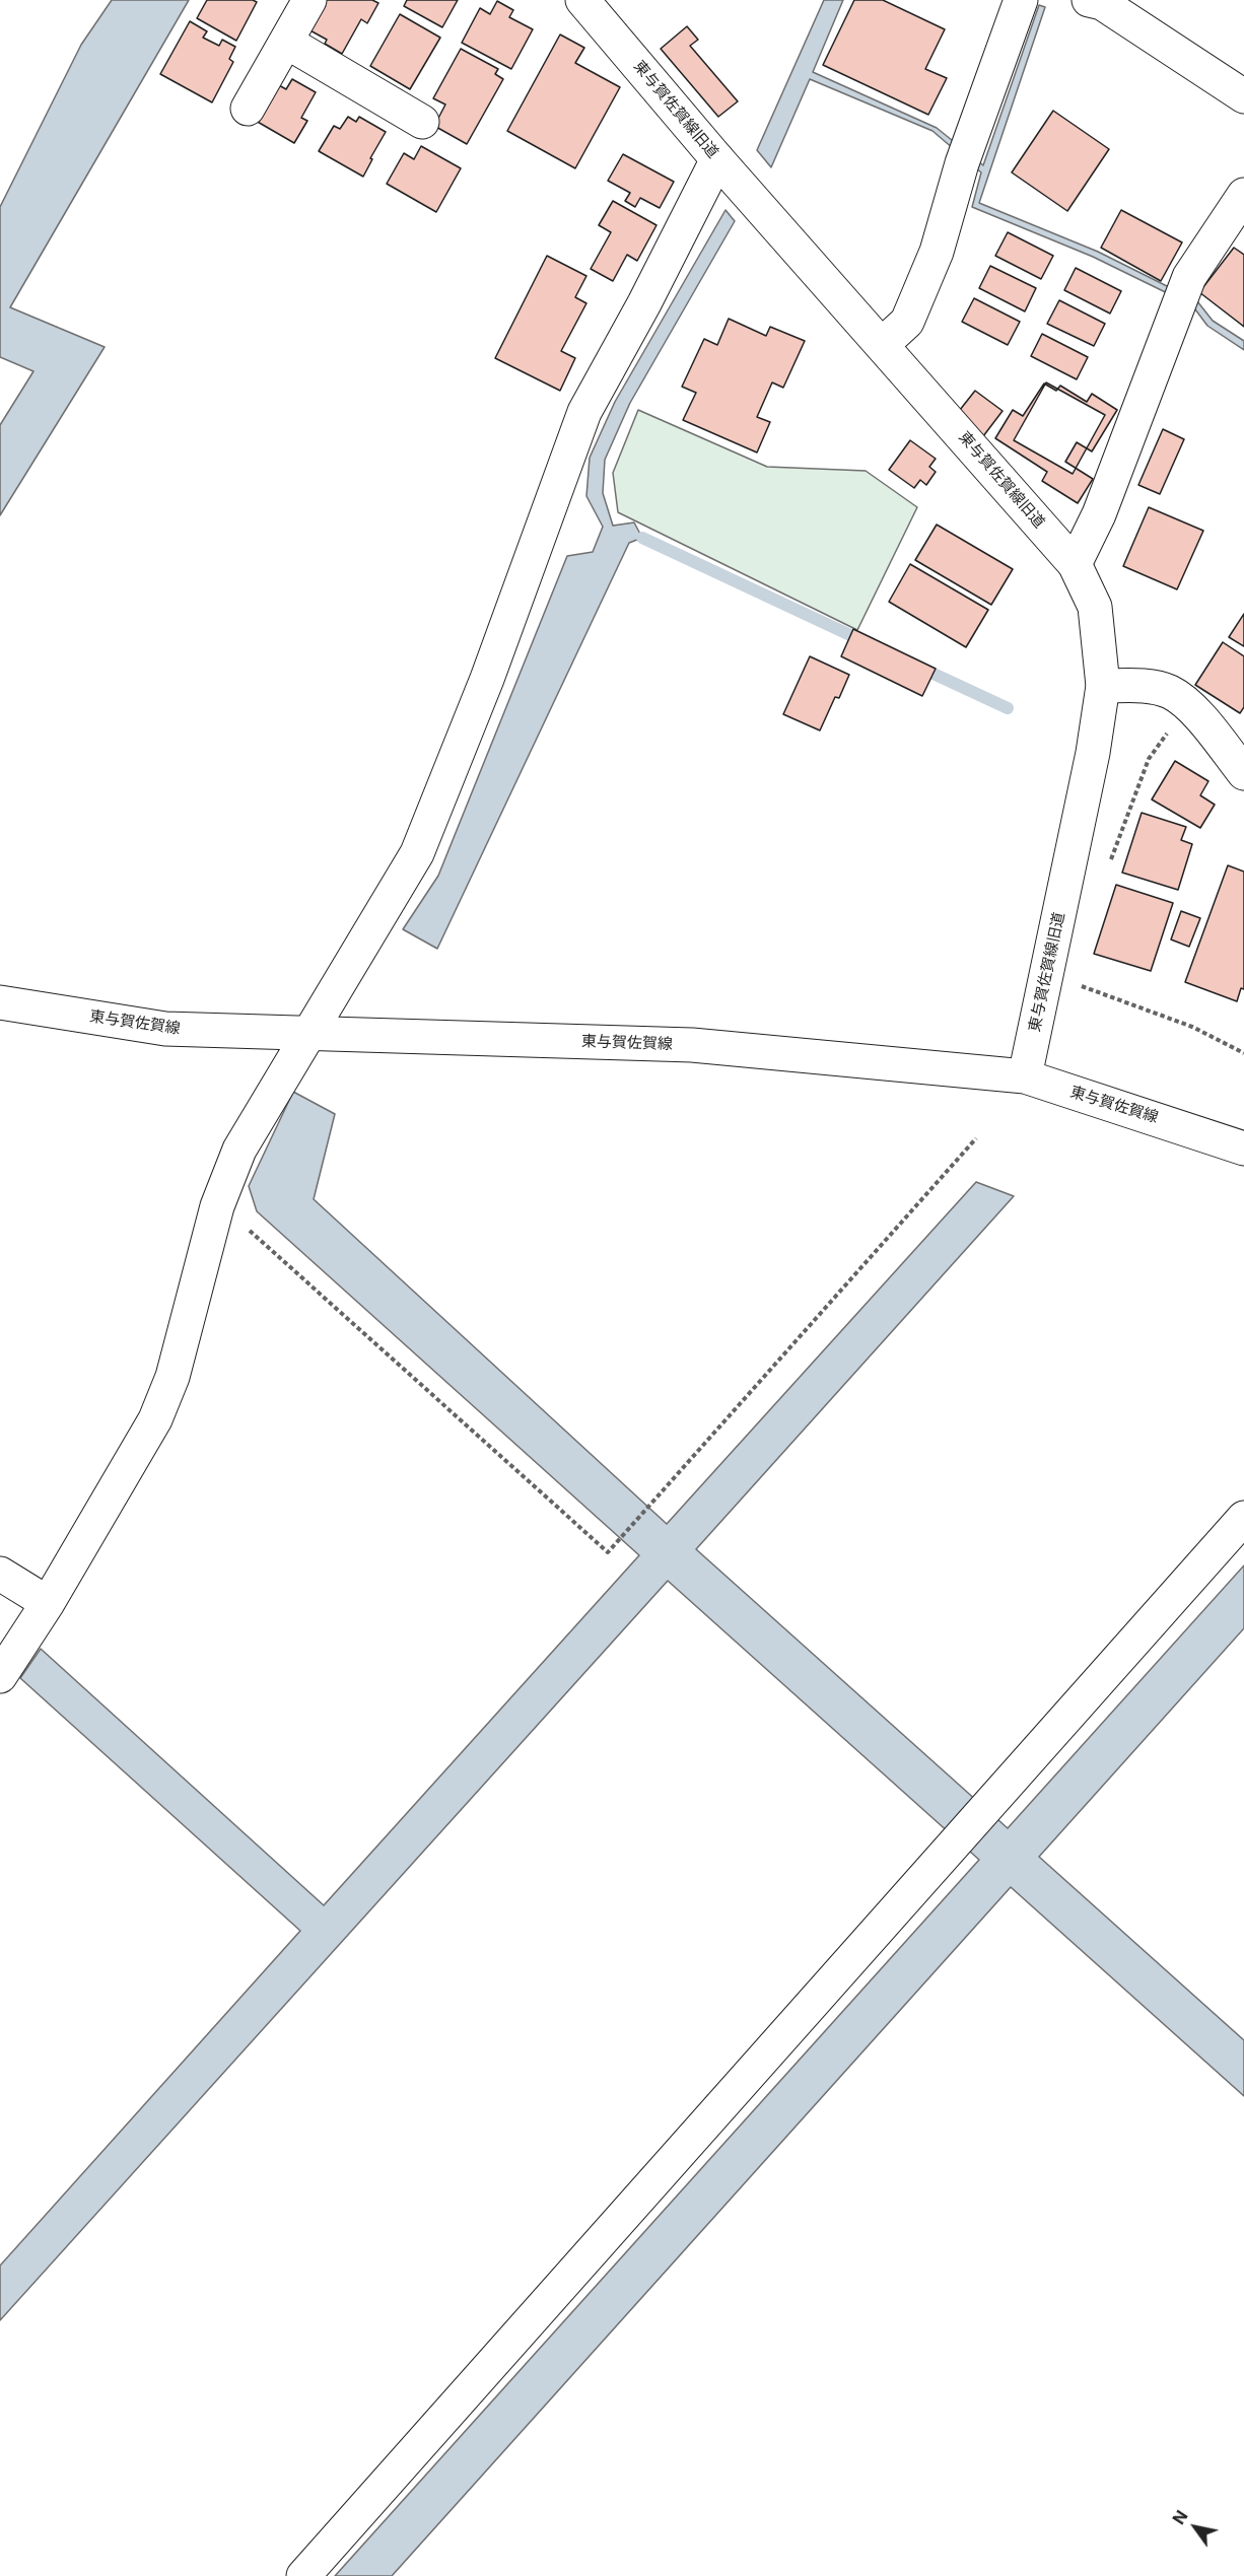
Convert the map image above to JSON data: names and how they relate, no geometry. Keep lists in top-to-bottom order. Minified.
{"streets":{"street":["東与賀佐賀線旧道","東与賀佐賀線"]},"crossings":[["東与賀佐賀線旧道","東与賀佐賀線"]],"north":"top left"}
